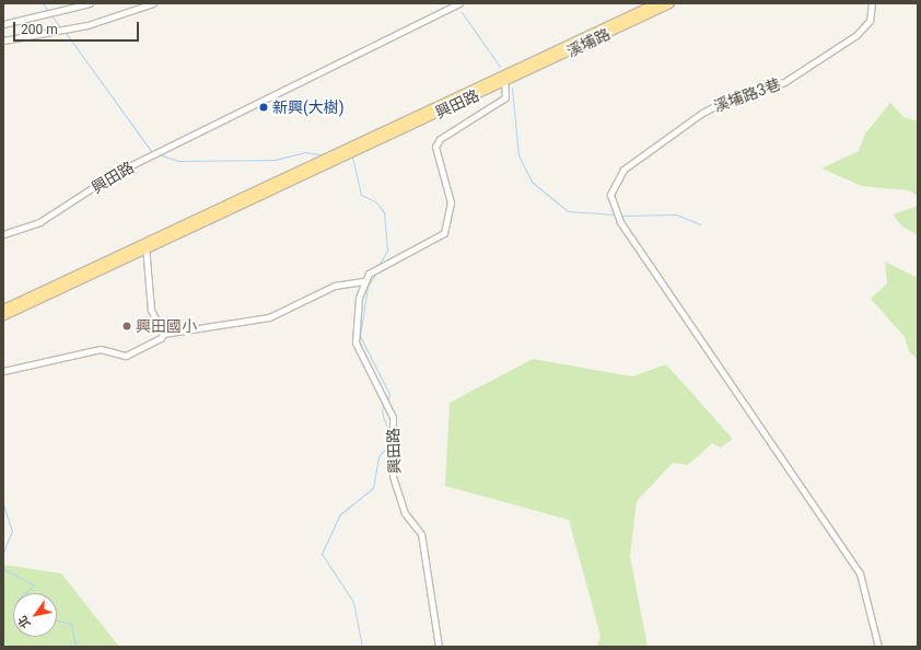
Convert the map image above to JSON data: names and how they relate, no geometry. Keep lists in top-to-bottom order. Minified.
{"streets":{"main road":["溪埔路","興田路"],"street":["溪埔路3巷"]},"crossings":[["溪埔路","興田路"]],"places":["新興(大樹)","興田國小"],"scale_bar":"200 m","north":"bottom left"}
